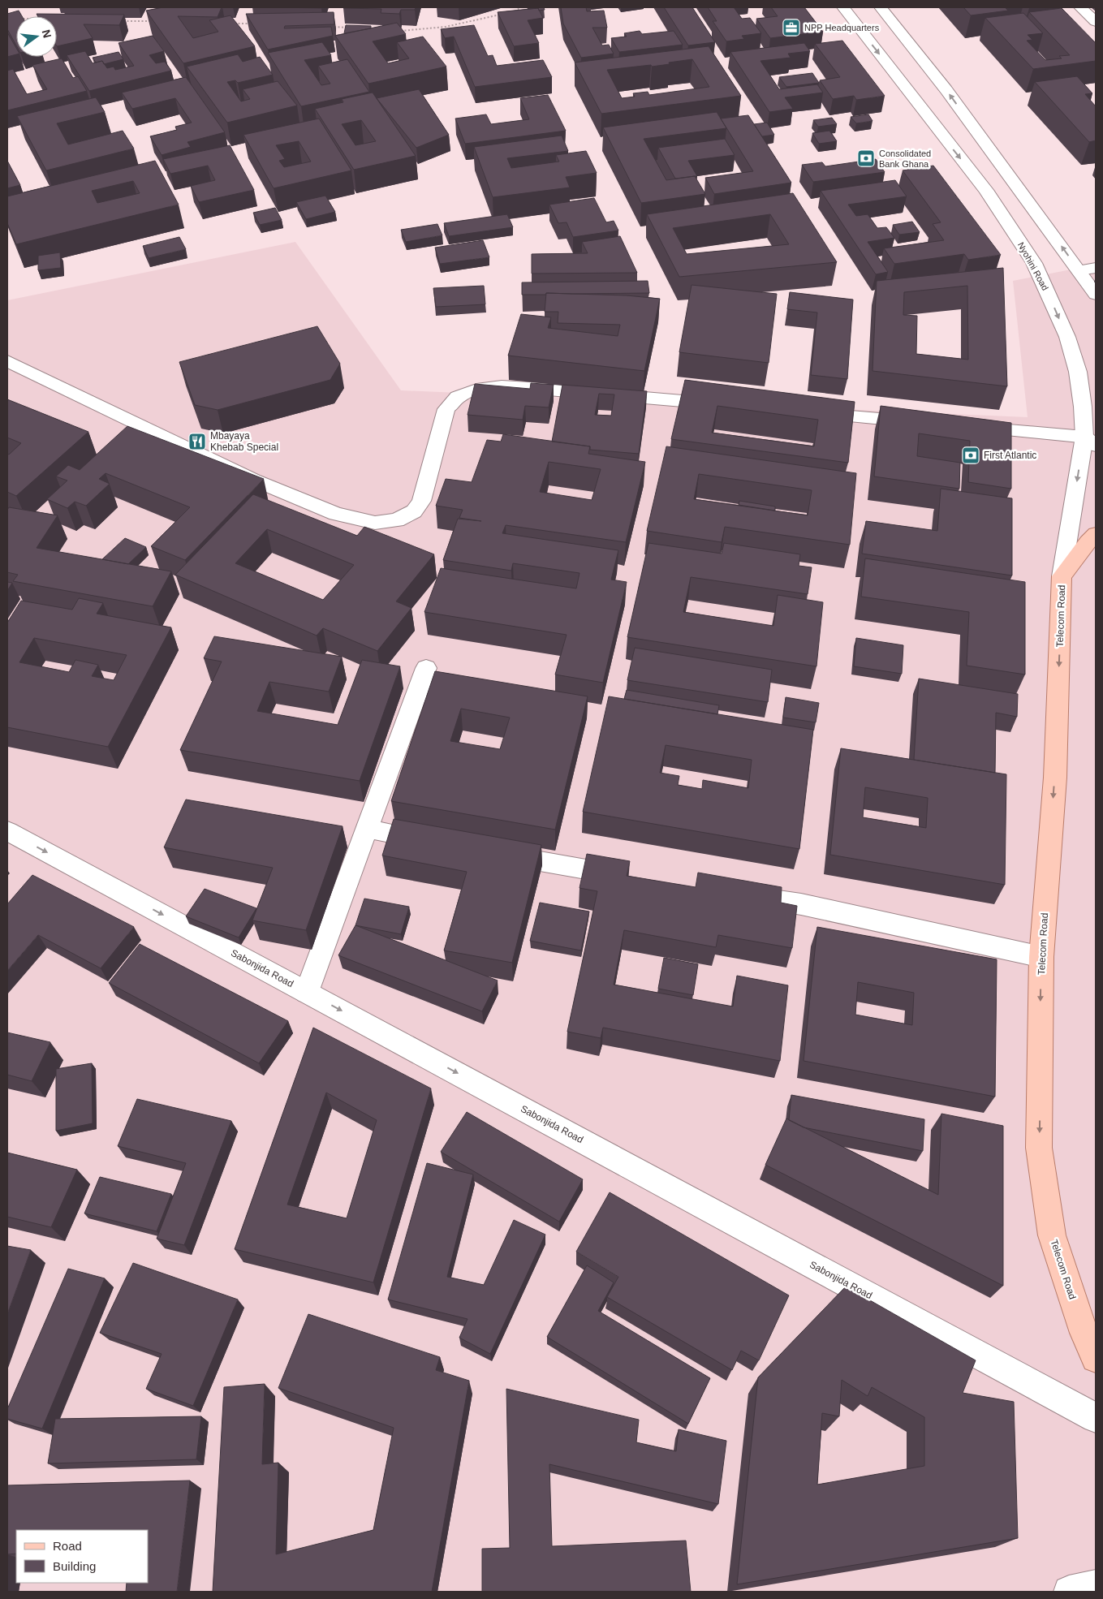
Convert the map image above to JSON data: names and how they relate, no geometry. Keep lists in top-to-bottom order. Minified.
{"streets":{"main road":["Telecom Road"],"street":["Nyohini Road","Sabonjida Road"]},"crossings":[["Nyohini Road","Telecom Road"]],"one_way":["Telecom Road","Sabonjida Road"],"places":{"office":["NPP Headquarters"],"bank":["Consolidated Bank Ghana","First Atlantic"],"restaurant":["Mbayaya Khebab Special"]},"legend":["Road","Building"],"north":"right"}
